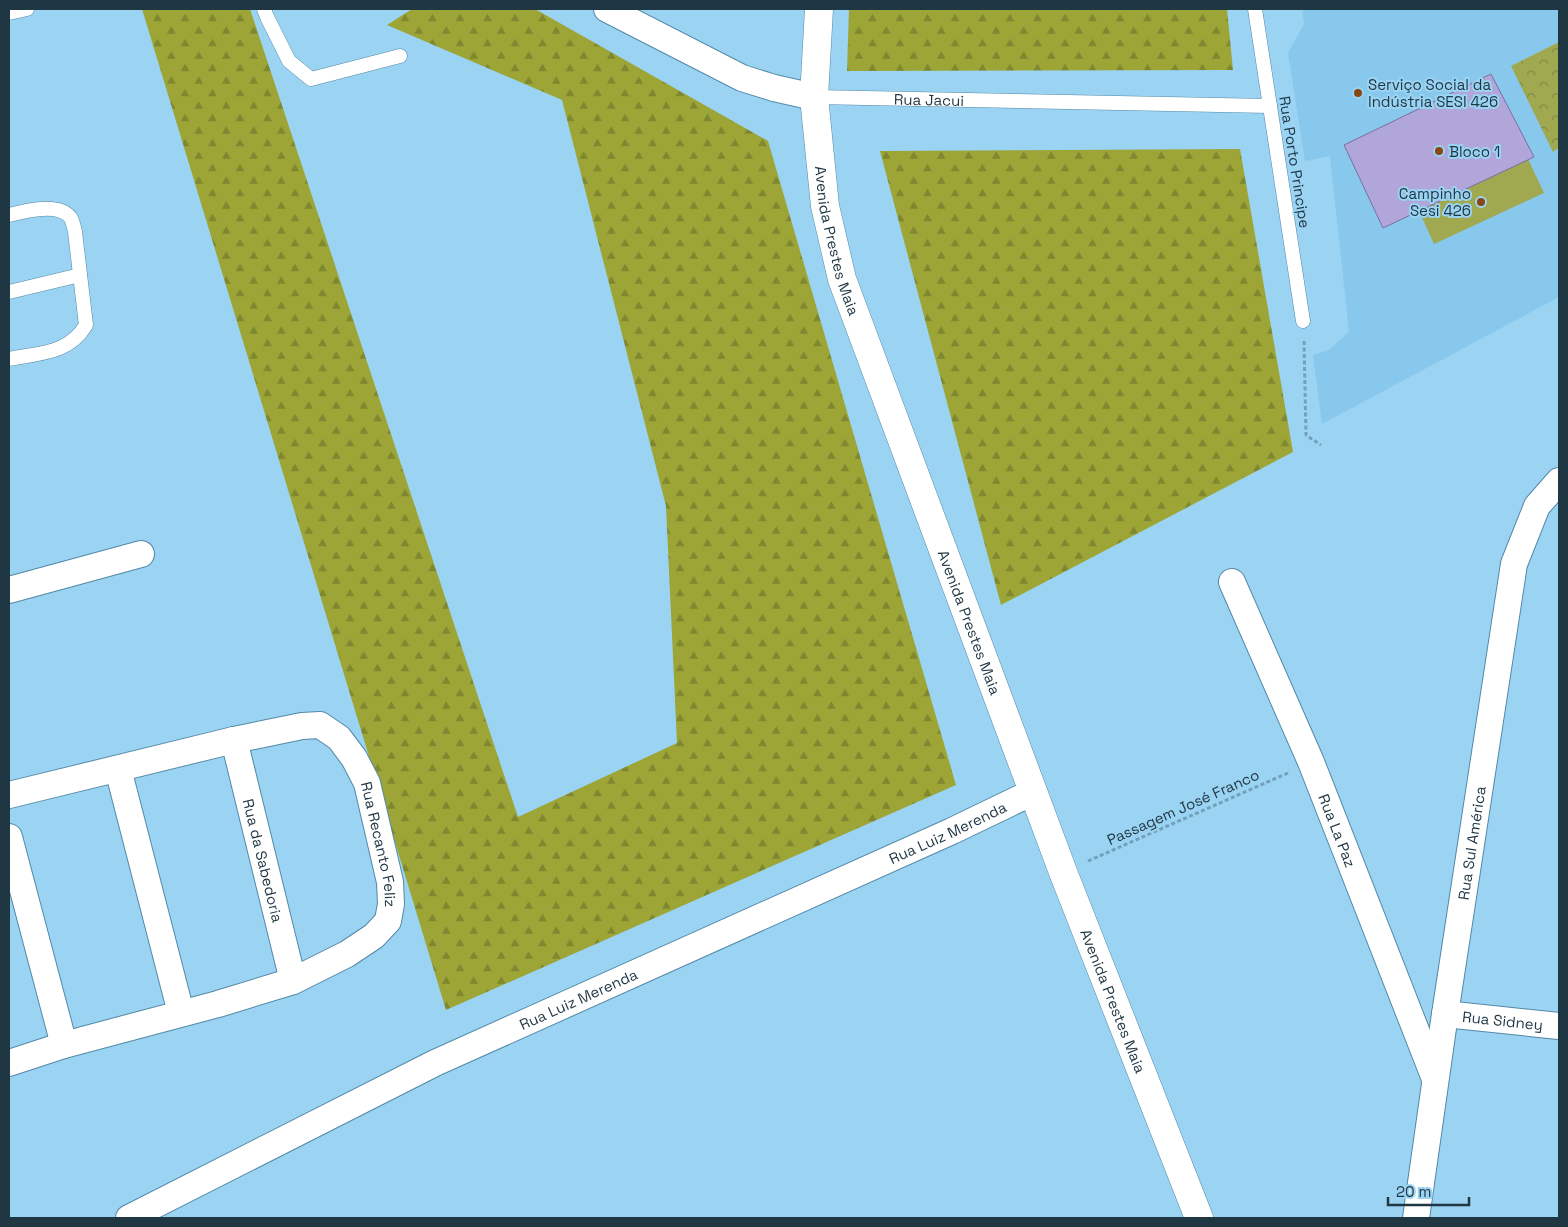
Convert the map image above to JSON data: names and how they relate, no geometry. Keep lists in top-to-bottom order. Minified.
{"streets":{"main road":["Avenida Prestes Maia"],"street":["Rua Jacui","Rua La Paz","Rua Luiz Merenda","Rua Recanto Feliz","Rua Sul América","Rua da Sabedoria","Rua Sidney"],"lane":["Rua Porto Principe"],"path":["Passagem José Franco"]},"crossings":[["Rua Jacui","Rua Porto Principe"],["Rua Jacui","Avenida Prestes Maia"],["Avenida Prestes Maia","Passagem José Franco"],["Avenida Prestes Maia","Rua Luiz Merenda"],["Passagem José Franco","Rua La Paz"],["Rua La Paz","Rua Sul América"],["Rua Recanto Feliz","Rua da Sabedoria"],["Rua Sul América","Rua Sidney"]],"places":["Serviço Social da Indústria SESI 426","Bloco 1","Campinho Sesi 426"],"scale_bar":"20 m"}
